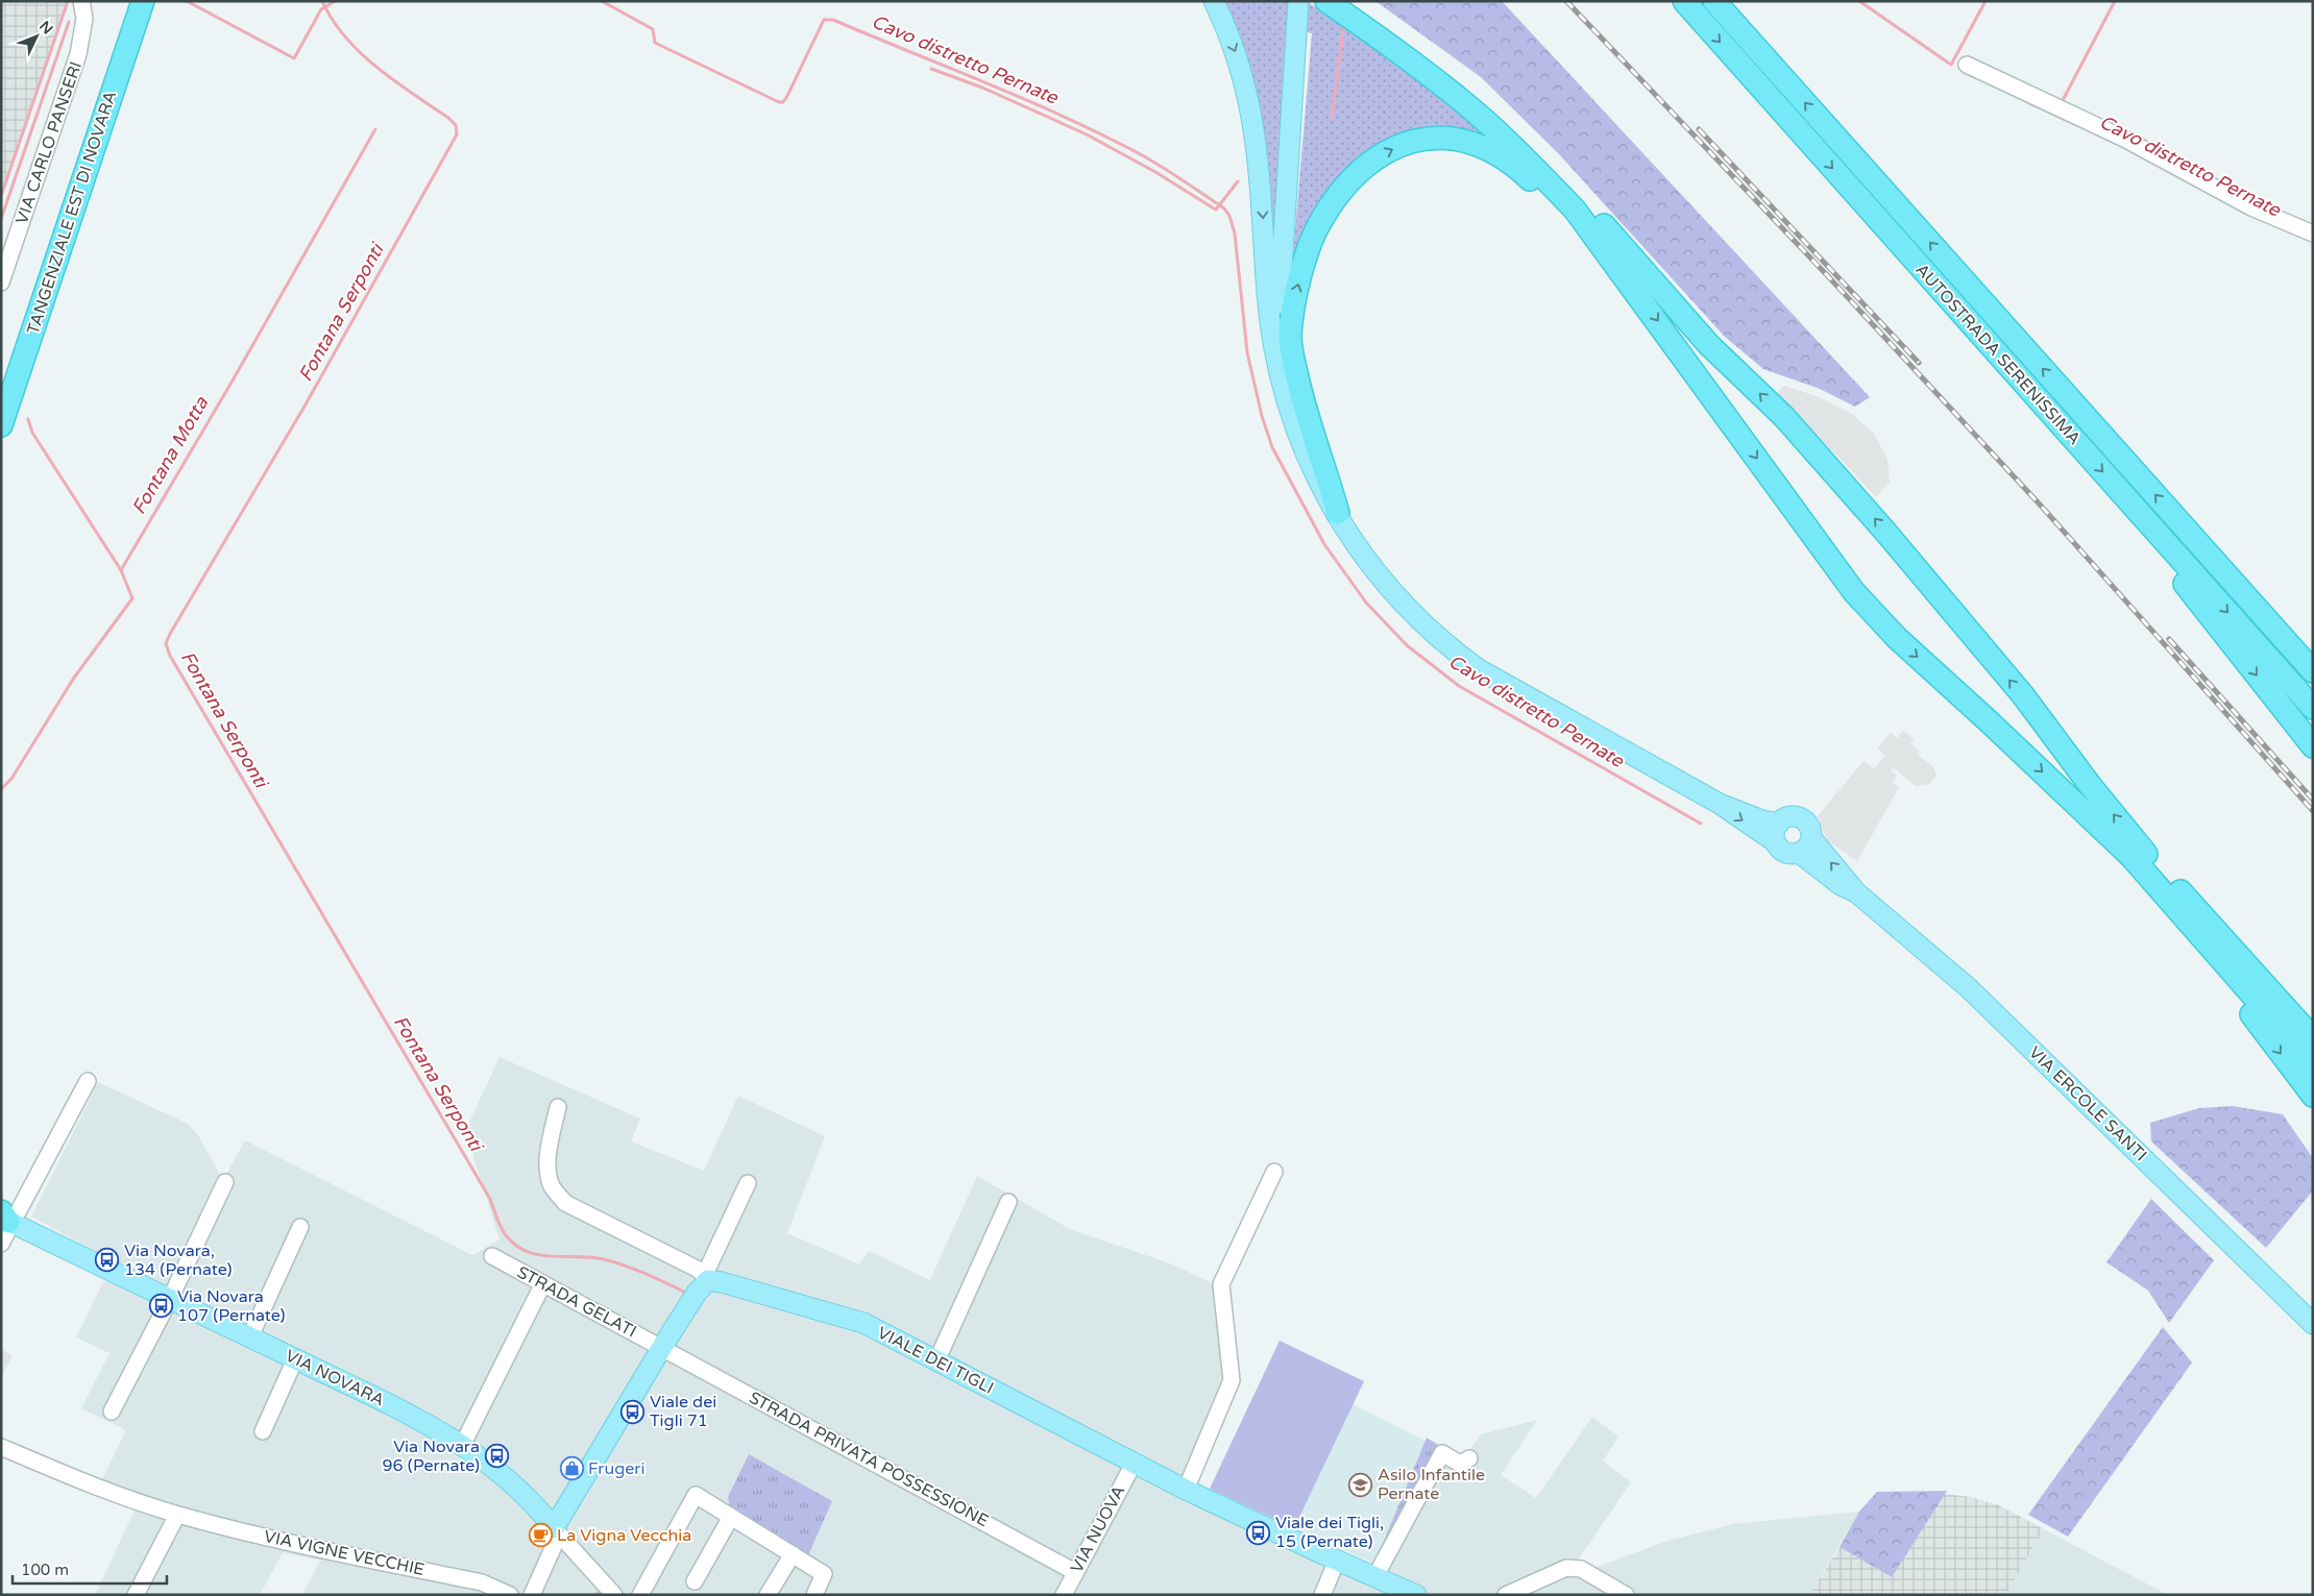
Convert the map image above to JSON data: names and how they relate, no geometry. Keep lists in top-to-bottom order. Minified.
{"streets":{"highway":["TANGENZIALE EST DI NOVARA","AUTOSTRADA SERENISSIMA"],"main road":["VIA ERCOLE SANTI","VIALE DEI TIGLI","VIA NOVARA"],"street":["VIA CARLO PANSERI","STRADA GELATI","STRADA PRIVATA POSSESSIONE","VIA NUOVA","VIA VIGNE VECCHIE"]},"crossings":[["STRADA GELATI","STRADA PRIVATA POSSESSIONE"],["VIALE DEI TIGLI","VIA NUOVA"],["STRADA PRIVATA POSSESSIONE","VIA NUOVA"]],"water":["Cavo distretto Pernate","Fontana Serponti","Fontana Motta"],"places":{"bus stop":["Via Novara, 134 (Pernate)","Via Novara 107 (Pernate)","Viale dei Tigli 71","Via Novara 96 (Pernate)","Viale dei Tigli, 15 (Pernate)"],"shop":["Frugeri"],"school or university":["Asilo Infantile Pernate"],"cafe":["La Vigna Vecchia"]},"scale_bar":"100 m","north":"top right"}
